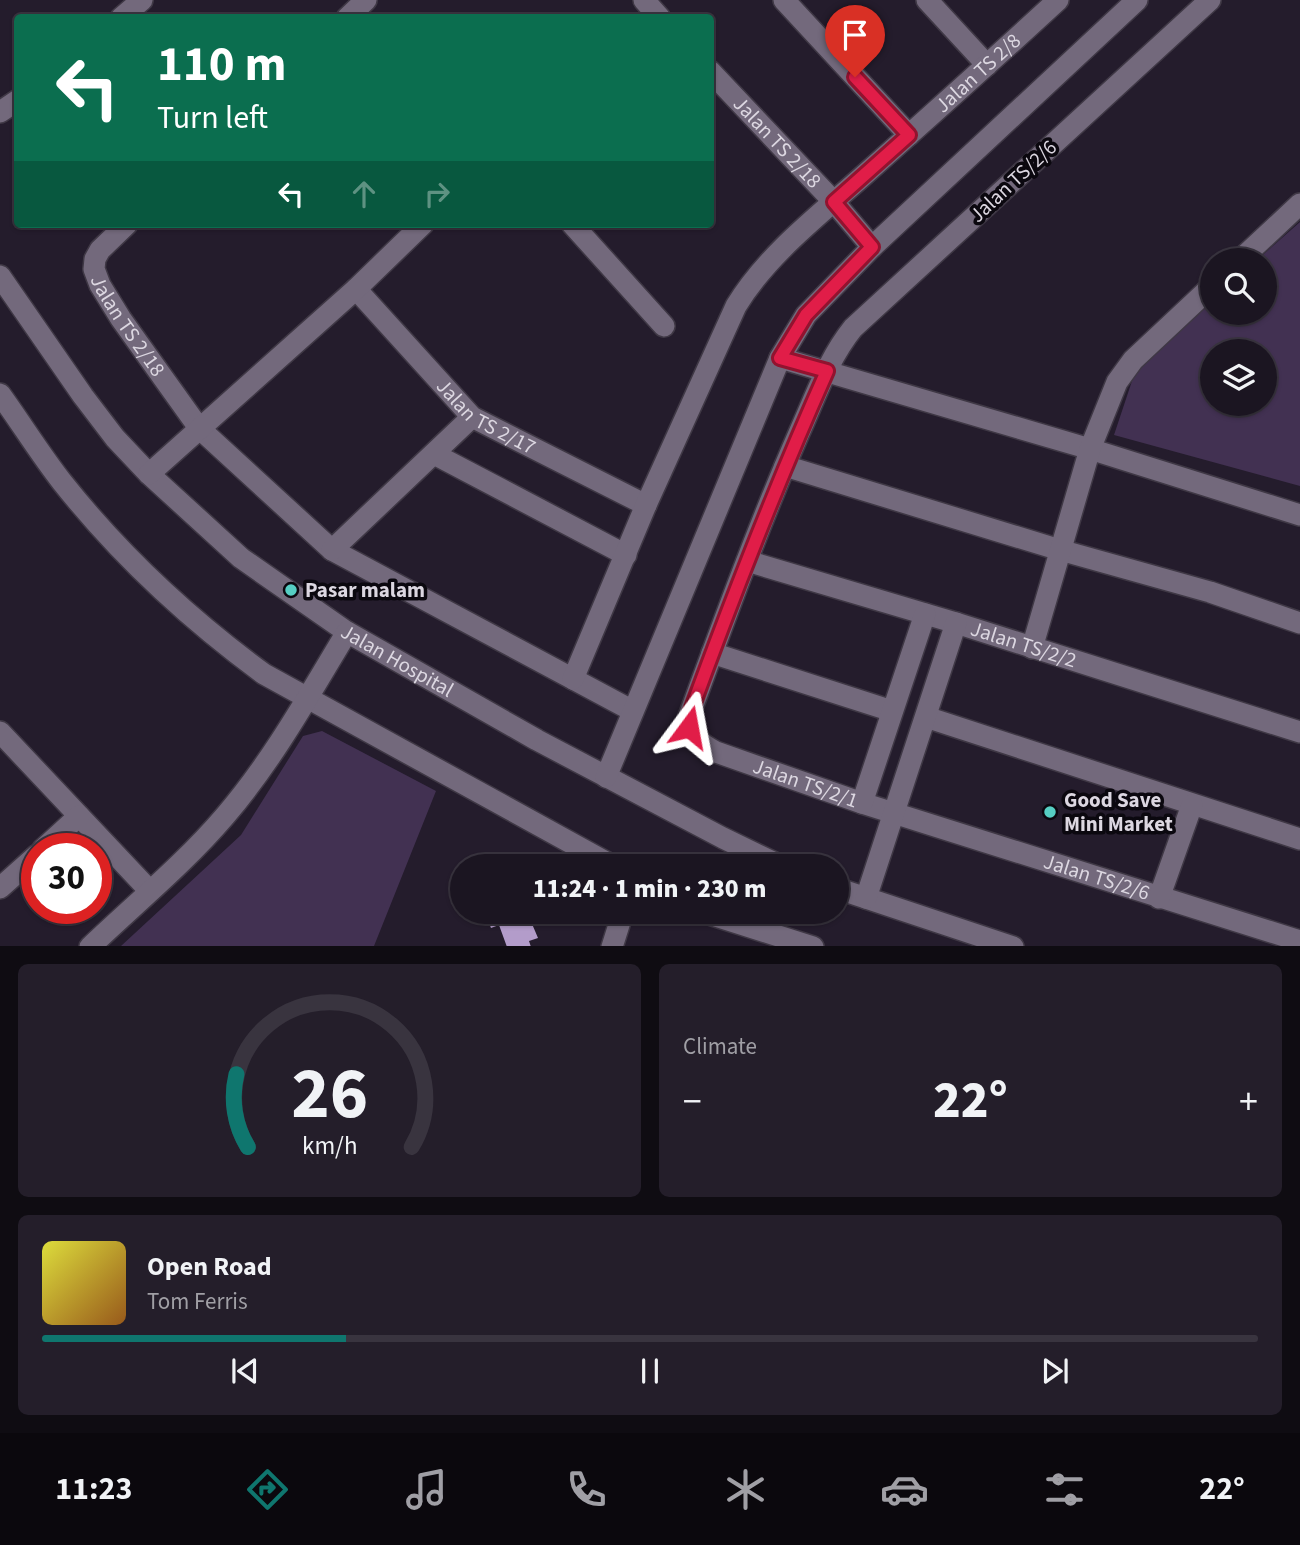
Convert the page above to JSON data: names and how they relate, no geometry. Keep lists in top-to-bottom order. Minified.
{"streets":{"street":["Jalan TS 2/8","Jalan TS 2/18","Jalan TS/2/6","Jalan TS 2/17","Jalan TS/2/2","Jalan Hospital","Jalan TS/2/1"]},"crossings":[["Jalan TS 2/8","Jalan TS 2/18"],["Jalan TS 2/8","Jalan TS 2/17"],["Jalan TS/2/6","Jalan TS/2/1"],["Jalan TS/2/2","Jalan TS/2/1"]],"places":["Pasar malam","Good Save Mini Market"],"page":{"turn":["110 m","Turn left"],"limit":"30","trip":"11:24 · 1 min · 230 m","tile":"Climate","heat":["−","22°","+"],"song":["Open Road","Tom Ferris"],"tabs":["11:23","22°"],"gauge":["26","km/h"]}}
